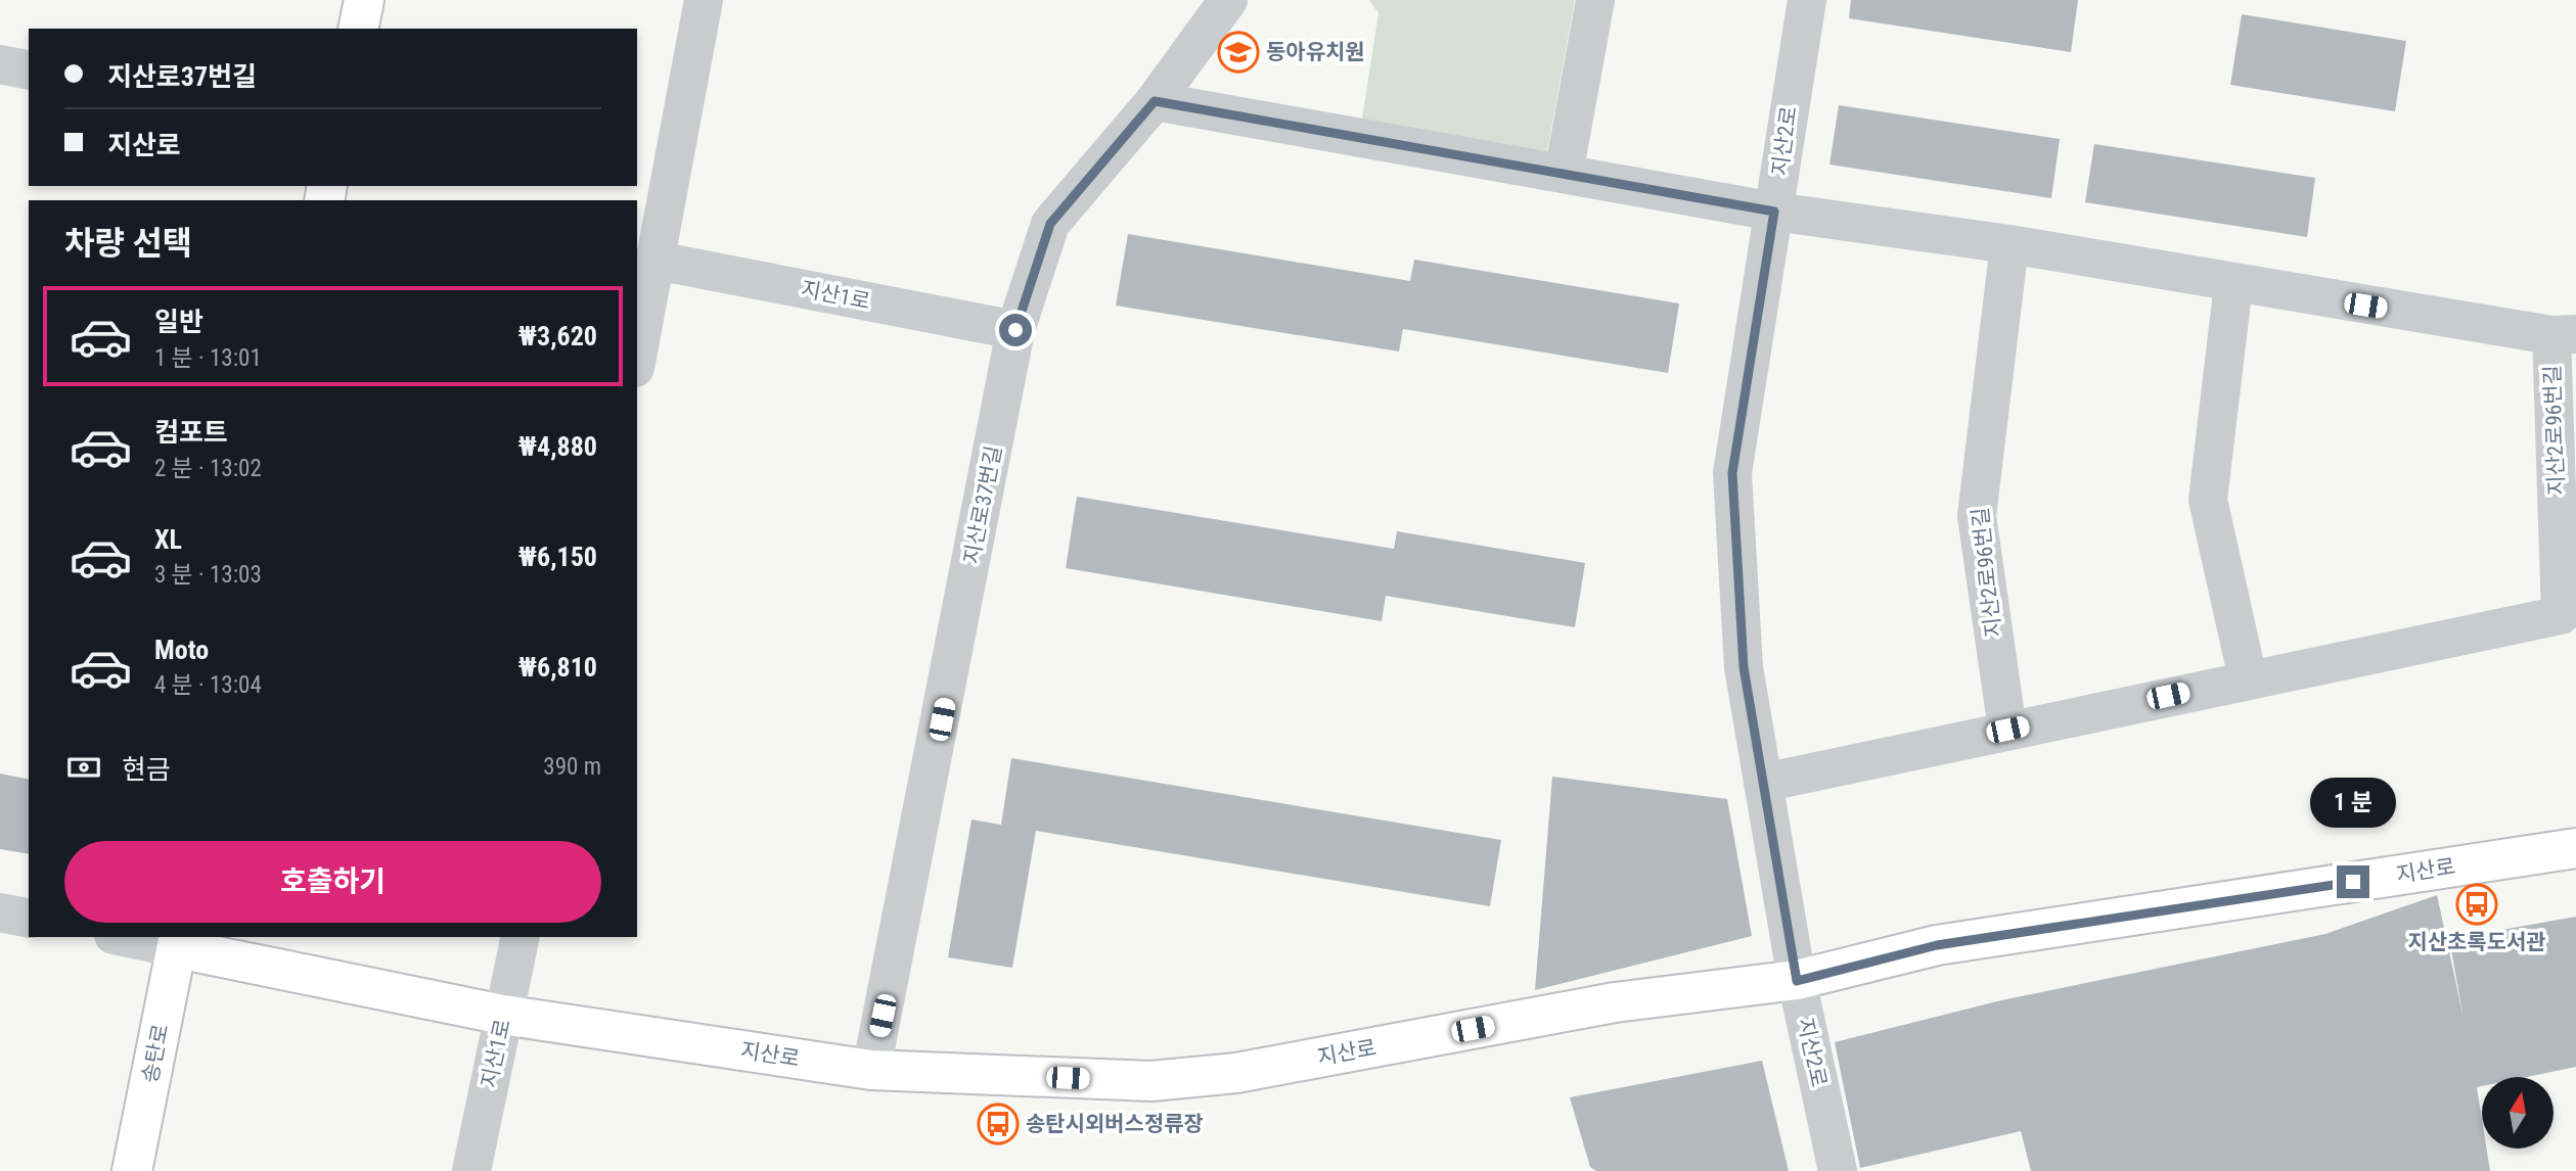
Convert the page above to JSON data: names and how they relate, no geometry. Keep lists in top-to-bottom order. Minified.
{"streets":{"main road":["지산로","송탄로"],"street":["지산2로","지산1로","지산2로96번길","지산로37번길"]},"crossings":[["지산2로","지산2로96번길"],["지산2로","지산로"],["지산1로","지산로37번길"],["지산1로","지산로"],["지산2로96번길","지산로37번길"],["지산로37번길","지산로"],["지산로","송탄로"]],"places":{"school or university":["동아유치원"],"bus stop":["지산초록도서관","송탄시외버스정류장"]},"north":"top","page":{"banner":["지산로37번길","지산로"],"heading":"차량 선택","list":[{"name":"일반","note":"1 분 · 13:01","value":"₩3,620"},{"name":"컴포트","note":"2 분 · 13:02","value":"₩4,880"},{"name":"XL","note":"3 분 · 13:03","value":"₩6,150"},{"name":"Moto","note":"4 분 · 13:04","value":"₩6,810"}],"pay":["현금","390 m"],"bubble":"1 분","buttons":"호출하기"}}
